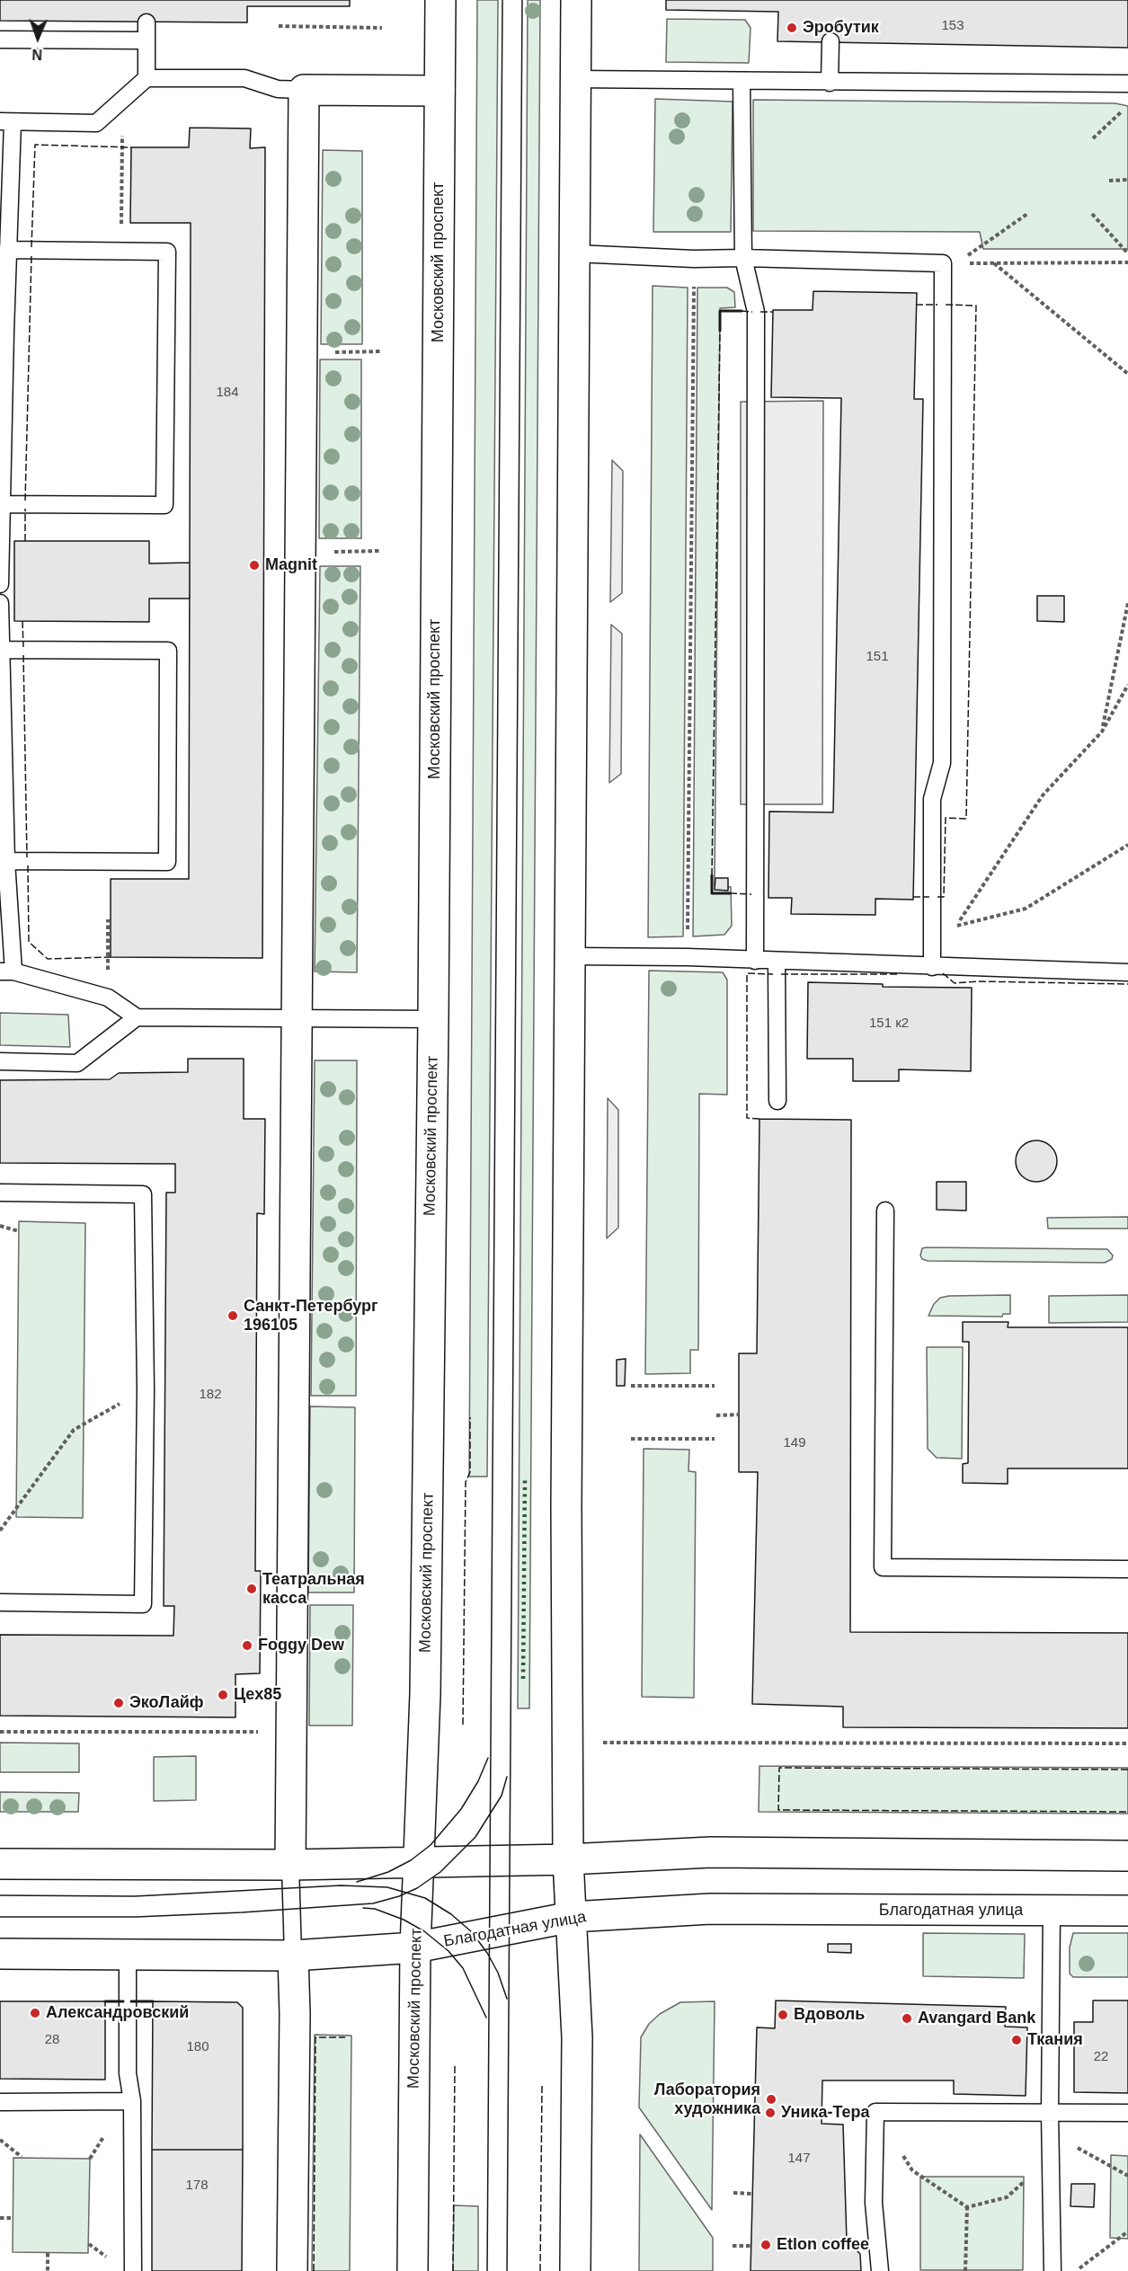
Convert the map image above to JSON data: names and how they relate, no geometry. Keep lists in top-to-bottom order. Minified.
{"streets":{"main road":["Московский проспект","Благодатная улица"]},"crossings":[["Московский проспект","Благодатная улица"]],"places":["Эробутик","Magnit","Санкт-Петербург 196105","Театральная касса","Foggy Dew","Цех85","ЭкоЛайф","Александровский","Вдоволь","Avangard Bank","Ткания","Лаборатория художника","Уника-Тера","Etlon coffee"],"house_numbers":["153","184","151","151 к2","182","149","28","180","22","147","178"],"north":"bottom"}
